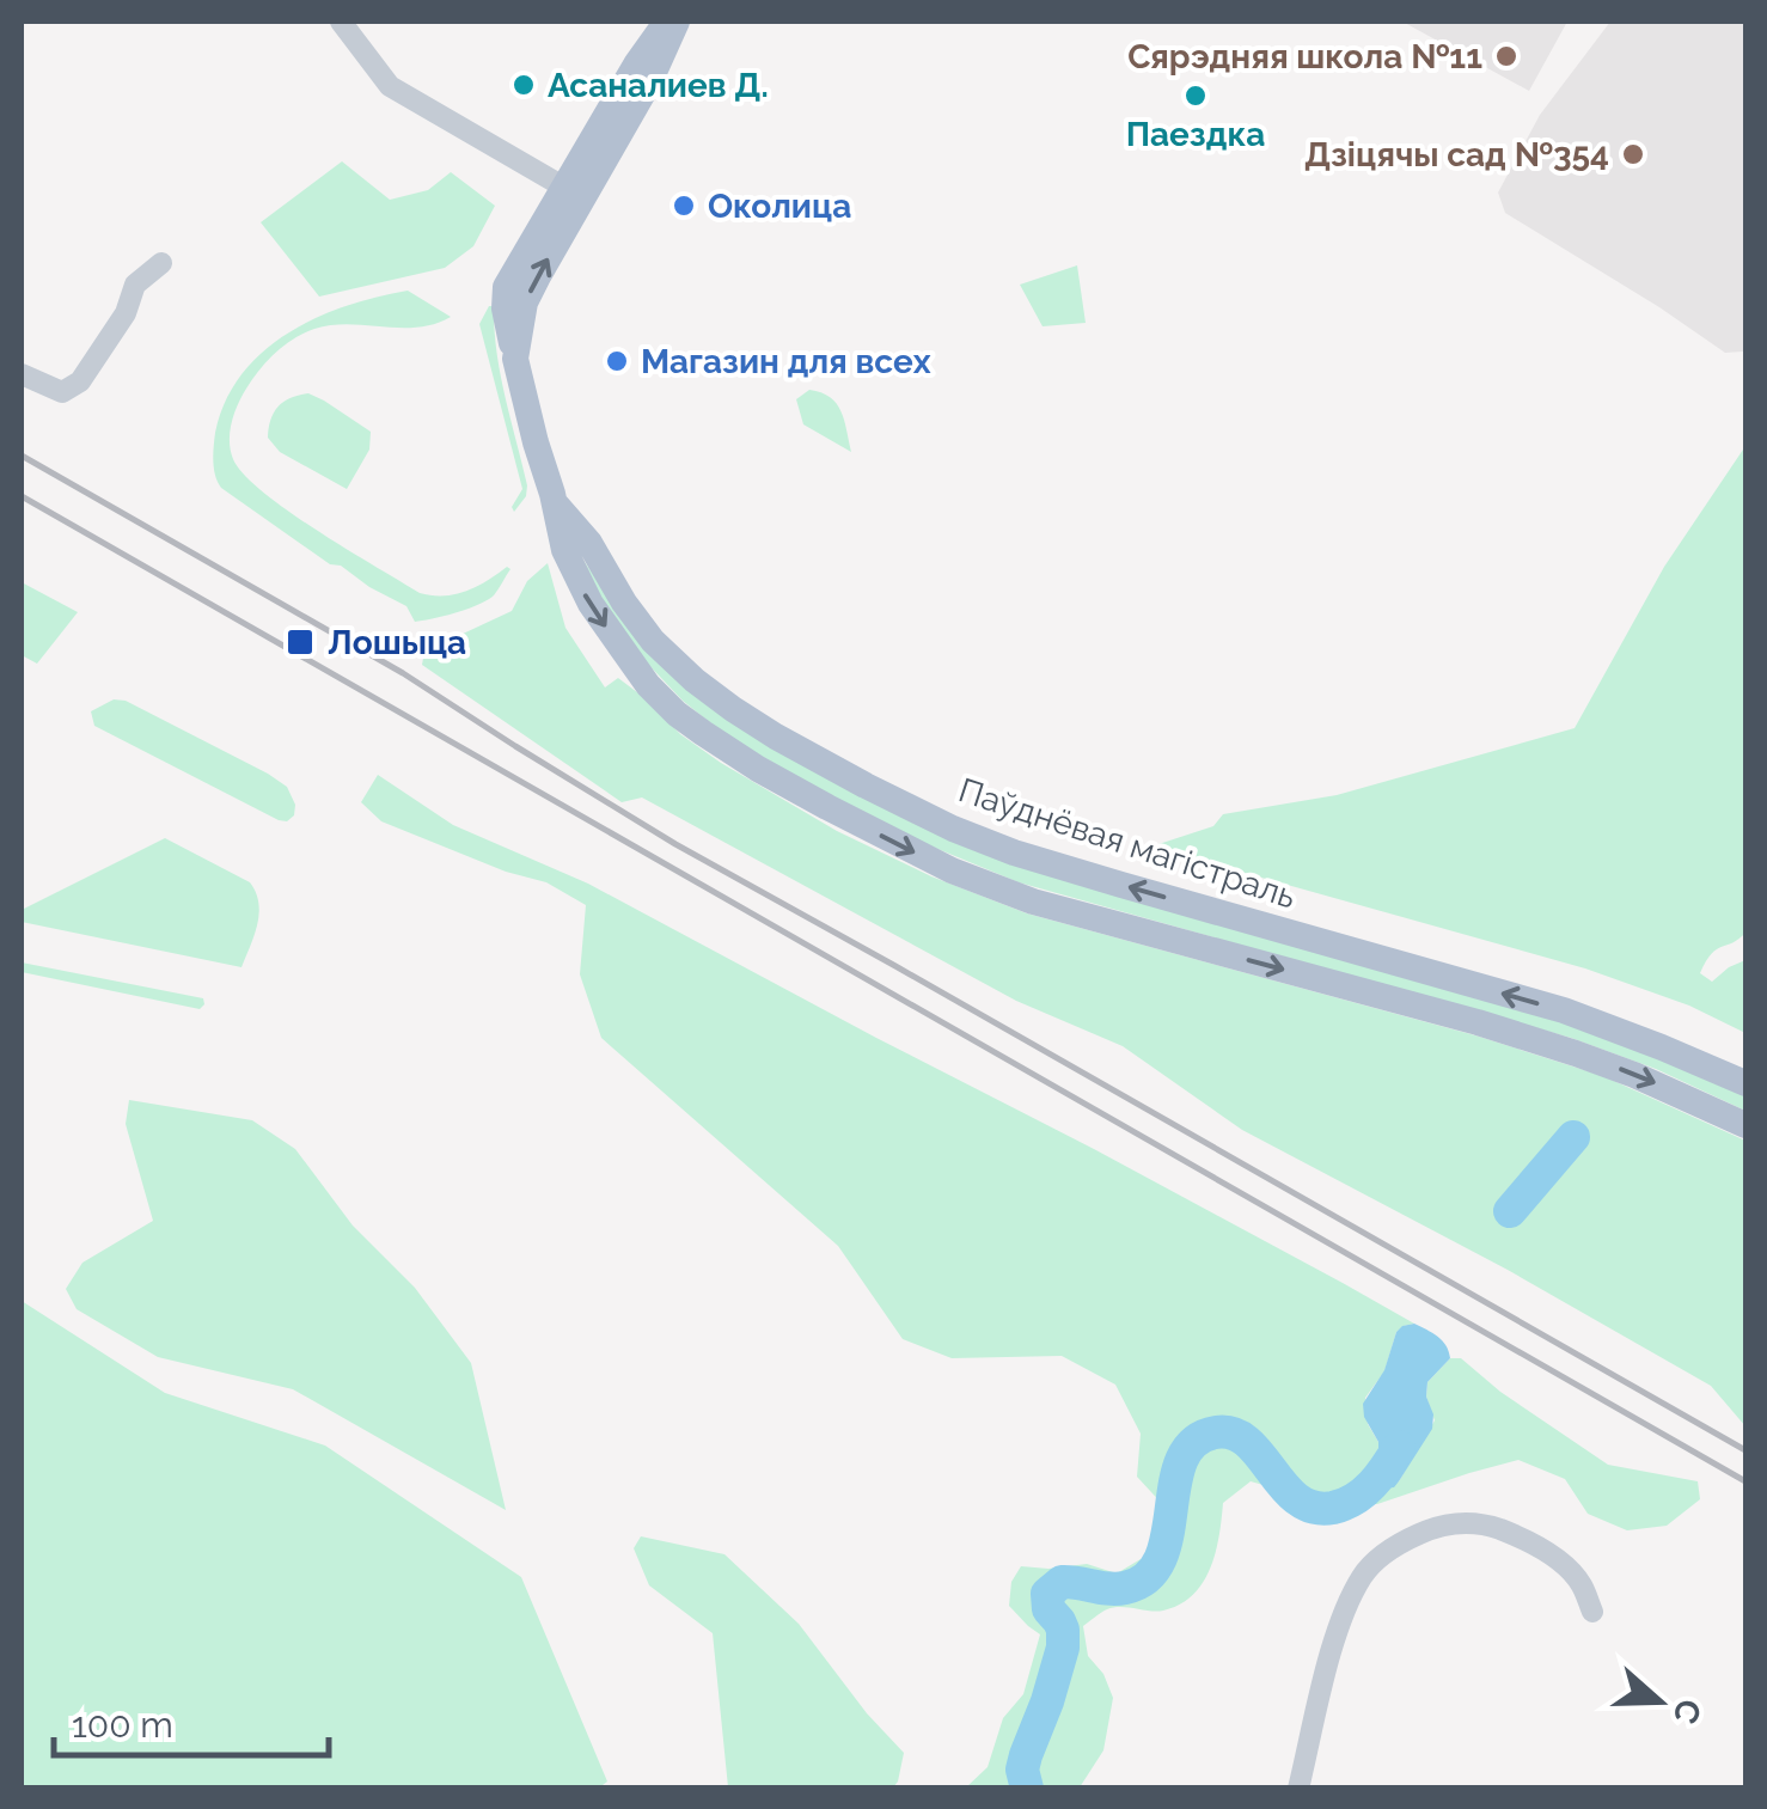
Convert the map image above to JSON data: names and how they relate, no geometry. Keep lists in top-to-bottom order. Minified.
{"streets":{"main road":["Паўднёвая магістраль"]},"places":{"other":["Сярэдняя школа №11","Асаналиев Д.","Паездка","Дзіцячы сад №354","Околица","Магазин для всех"],"transit":["Лошыца"]},"scale_bar":"100 m","north":"right"}
